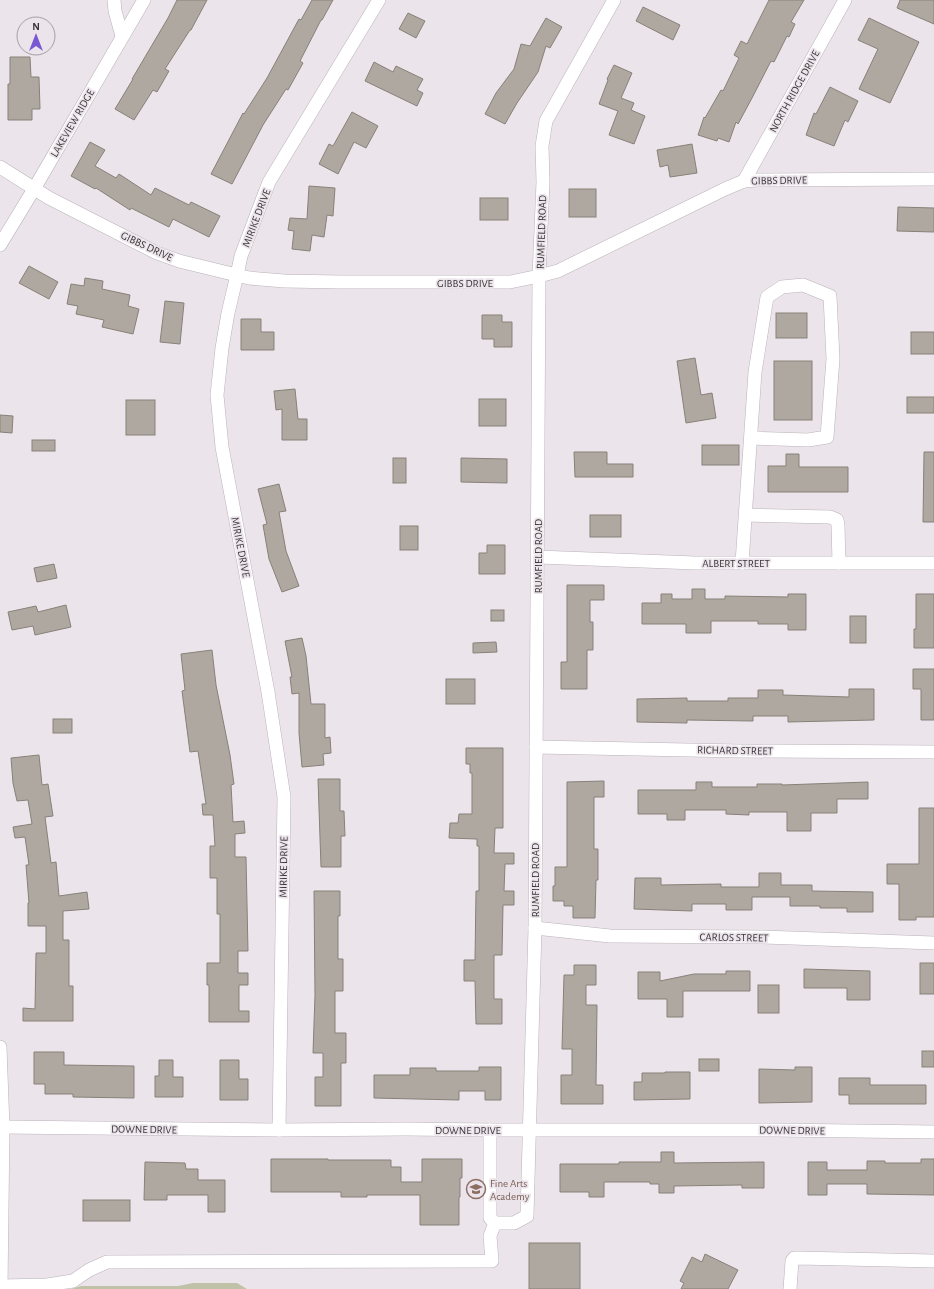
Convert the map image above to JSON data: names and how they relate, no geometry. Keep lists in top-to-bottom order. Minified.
{"streets":{"street":["NORTH RIDGE DRIVE","LAKEVIEW RIDGE","GIBBS DRIVE","MIRIKE DRIVE","RUMFIELD ROAD","ALBERT STREET","RICHARD STREET","CARLOS STREET","DOWNE DRIVE"]},"crossings":[["NORTH RIDGE DRIVE","GIBBS DRIVE"],["LAKEVIEW RIDGE","GIBBS DRIVE"],["GIBBS DRIVE","MIRIKE DRIVE"],["GIBBS DRIVE","RUMFIELD ROAD"],["MIRIKE DRIVE","DOWNE DRIVE"],["RUMFIELD ROAD","ALBERT STREET"],["RUMFIELD ROAD","RICHARD STREET"],["RUMFIELD ROAD","CARLOS STREET"],["RUMFIELD ROAD","DOWNE DRIVE"]],"places":{"school or university":["Fine Arts Academy"]},"north":"top"}
